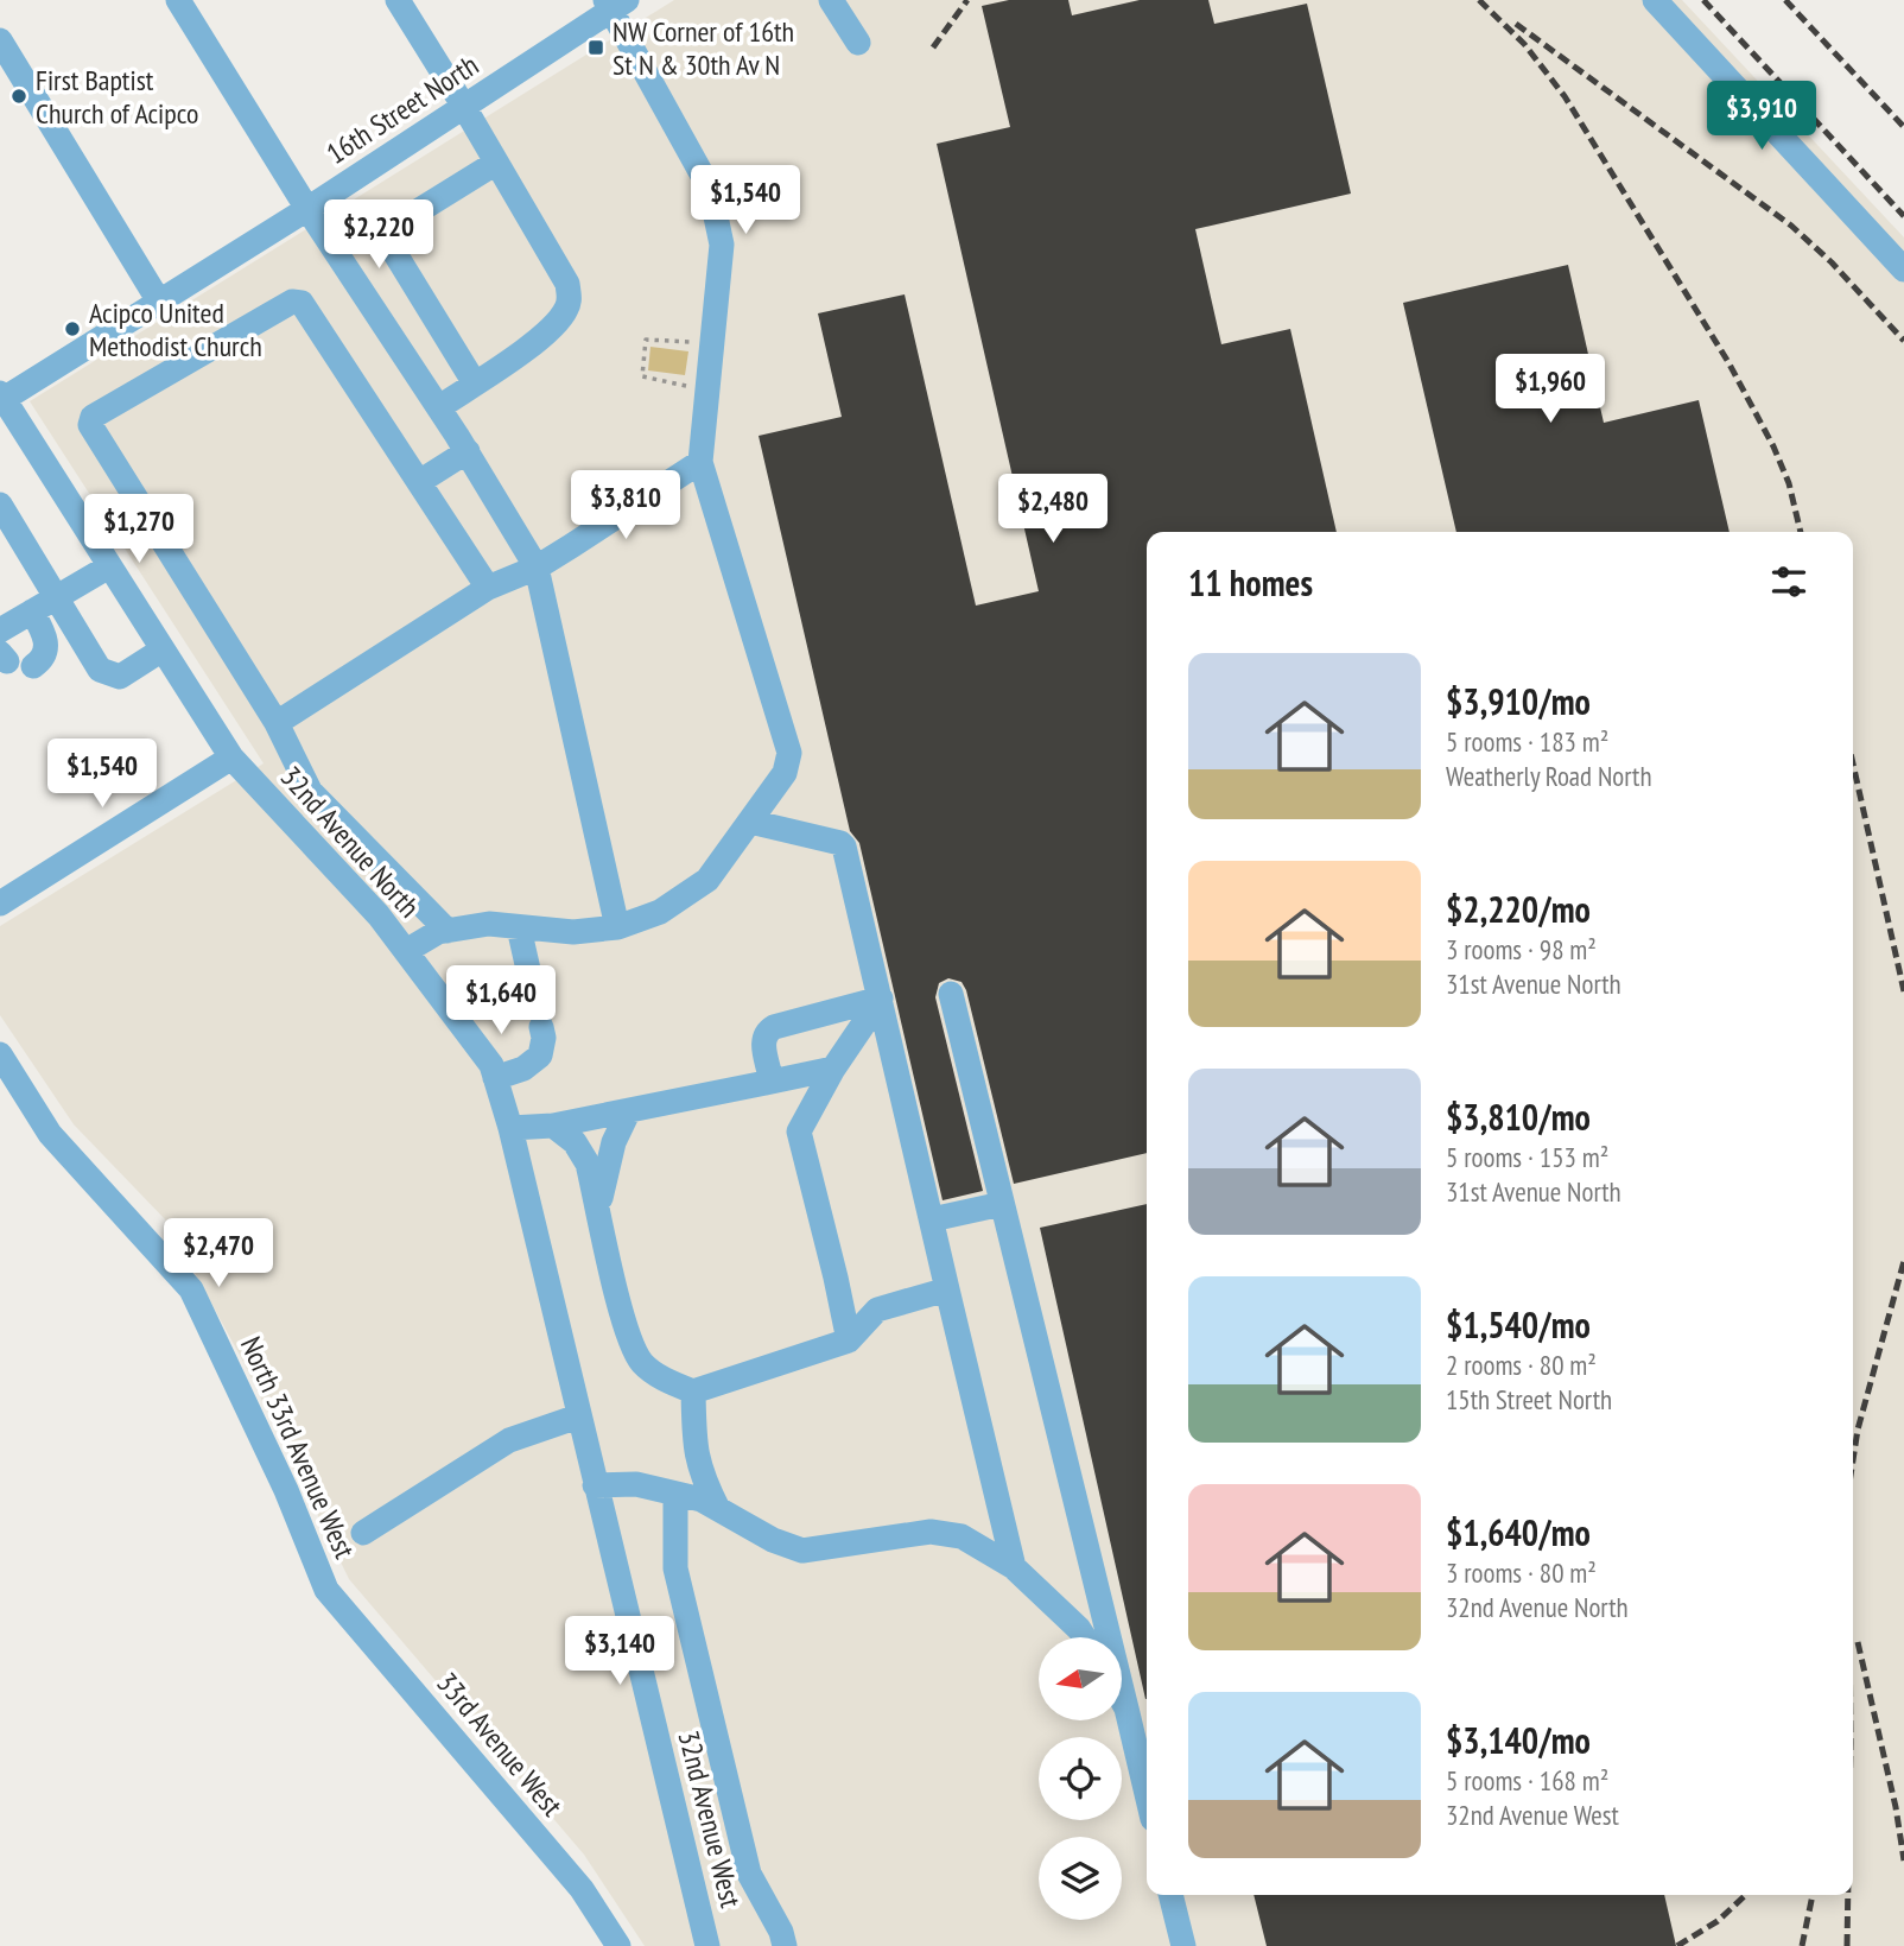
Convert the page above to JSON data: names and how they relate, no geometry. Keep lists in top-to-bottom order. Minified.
{"streets":{"street":["16th Street North","32nd Avenue North","North 33rd Avenue West","33rd Avenue West","32nd Avenue West"]},"crossings":[["16th Street North","32nd Avenue North"],["32nd Avenue North","32nd Avenue West"],["North 33rd Avenue West","33rd Avenue West"]],"places":{"transit":["NW Corner of 16th St N & 30th Av N"],"other":["First Baptist Church of Acipco","Acipco United Methodist Church"]},"north":"left","page":{"price":["$3,910","$1,540","$2,220","$1,960","$3,810","$2,480","$1,270","$1,540","$1,640","$2,470","$3,140"],"heading":"11 homes","list":[{"name":"$3,910/mo","note":"5 rooms · 183 m² · Weatherly Road North"},{"name":"$2,220/mo","note":"3 rooms · 98 m² · 31st Avenue North"},{"name":"$3,810/mo","note":"5 rooms · 153 m² · 31st Avenue North"},{"name":"$1,540/mo","note":"2 rooms · 80 m² · 15th Street North"},{"name":"$1,640/mo","note":"3 rooms · 80 m² · 32nd Avenue North"},{"name":"$3,140/mo","note":"5 rooms · 168 m² · 32nd Avenue West"}]}}
